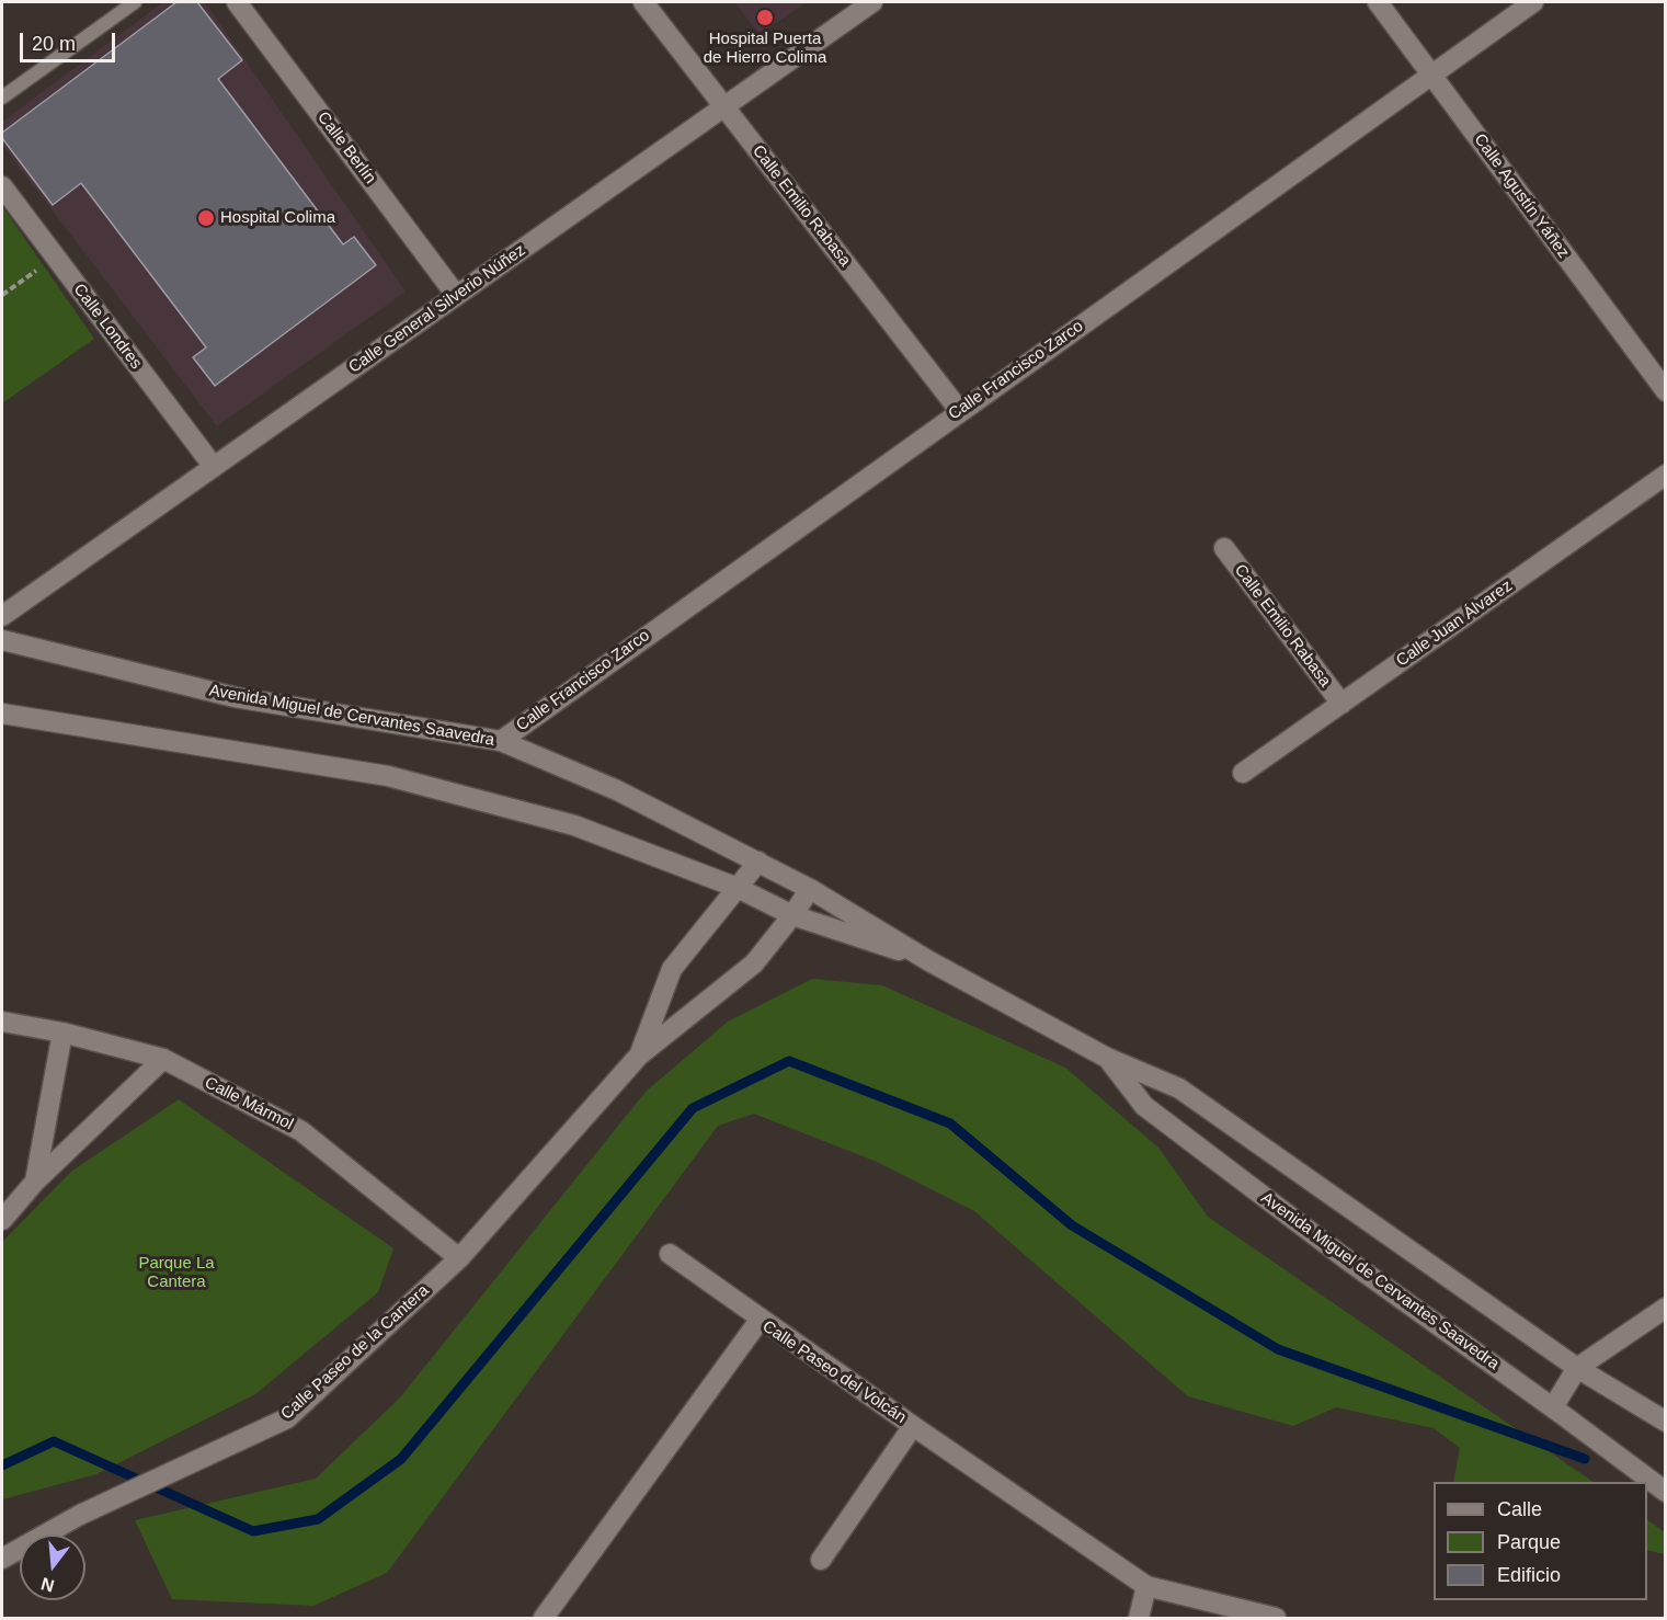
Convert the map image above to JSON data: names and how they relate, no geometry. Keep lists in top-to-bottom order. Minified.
{"streets":{"street":["Calle Berlín","Calle Agustín Yáñez","Calle Emilio Rabasa","Calle General Silverio Núñez","Calle Londres","Calle Francisco Zarco","Calle Juan Álvarez","Avenida Miguel de Cervantes Saavedra","Calle Mármol","Calle Paseo de la Cantera","Calle Paseo del Volcán"]},"crossings":[["Calle Berlín","Calle General Silverio Núñez"],["Calle Agustín Yáñez","Calle Francisco Zarco"],["Calle Emilio Rabasa","Calle General Silverio Núñez"],["Calle Emilio Rabasa","Calle Francisco Zarco"],["Calle Emilio Rabasa","Calle Juan Álvarez"],["Calle General Silverio Núñez","Calle Londres"],["Calle Francisco Zarco","Avenida Miguel de Cervantes Saavedra"],["Calle Mármol","Calle Paseo de la Cantera"]],"parks":["Parque La Cantera"],"places":["Hospital Puerta de Hierro Colima","Hospital Colima"],"legend":["Calle","Parque","Edificio"],"scale_bar":"20 m","north":"bottom"}
